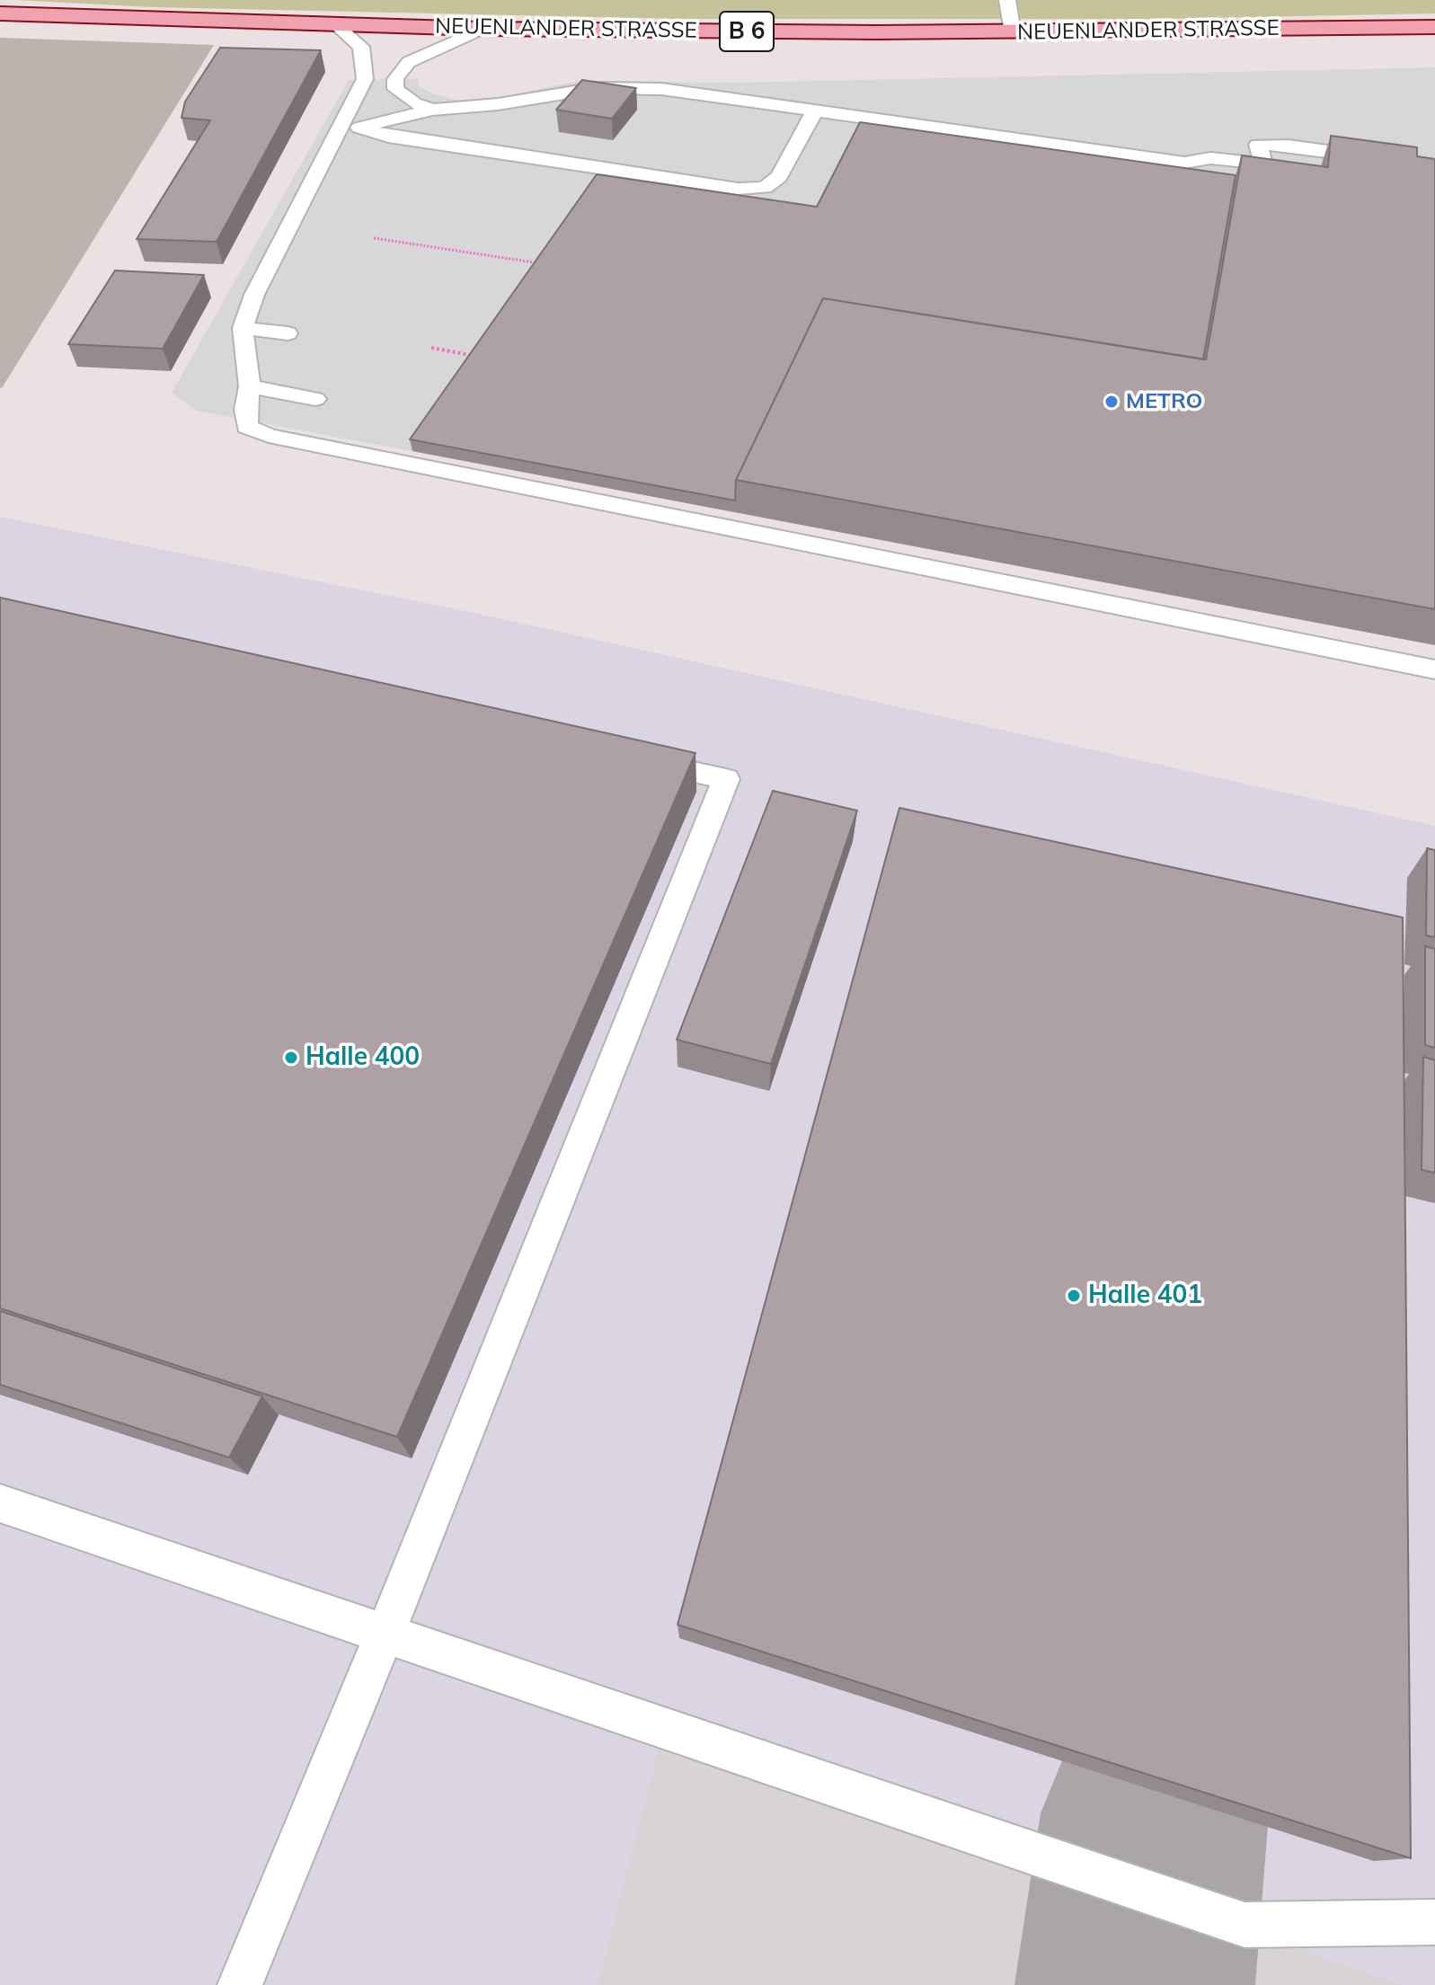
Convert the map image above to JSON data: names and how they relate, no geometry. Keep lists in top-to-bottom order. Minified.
{"streets":{"main road":["NEUENLANDER STRASSE","B 6"]},"places":["METRO","Halle 400","Halle 401"]}
